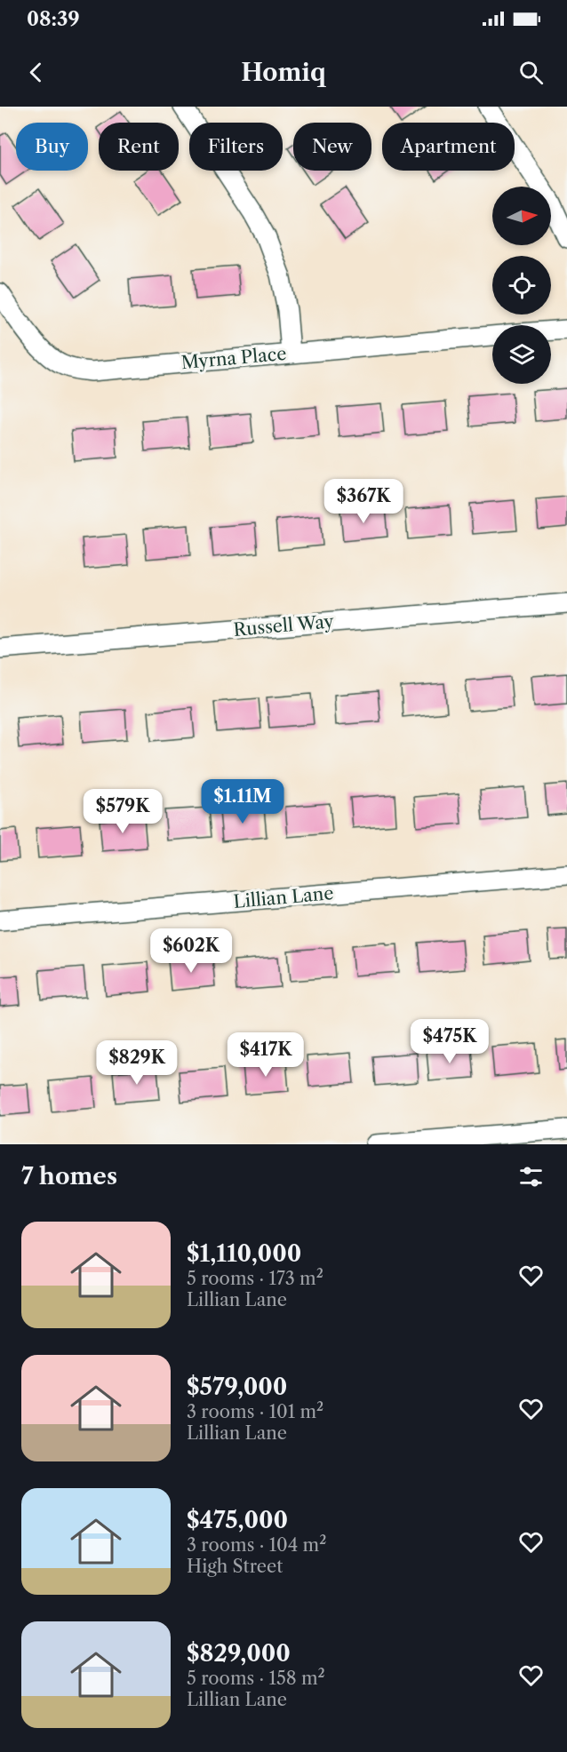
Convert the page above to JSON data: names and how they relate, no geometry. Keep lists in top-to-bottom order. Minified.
{"streets":{"street":["Myrna Place","Russell Way","Lillian Lane"]},"north":"right","page":{"status":"08:39","header":"Homiq","chip":["Buy","Rent","Filters","New","Apartment"],"price":["$367K","$1.11M","$579K","$602K","$475K","$417K","$829K"],"heading":"7 homes","list":[{"name":"$1,110,000","note":"5 rooms · 173 m² · Lillian Lane"},{"name":"$579,000","note":"3 rooms · 101 m² · Lillian Lane"},{"name":"$475,000","note":"3 rooms · 104 m² · High Street"},{"name":"$829,000","note":"5 rooms · 158 m² · Lillian Lane"}]}}
